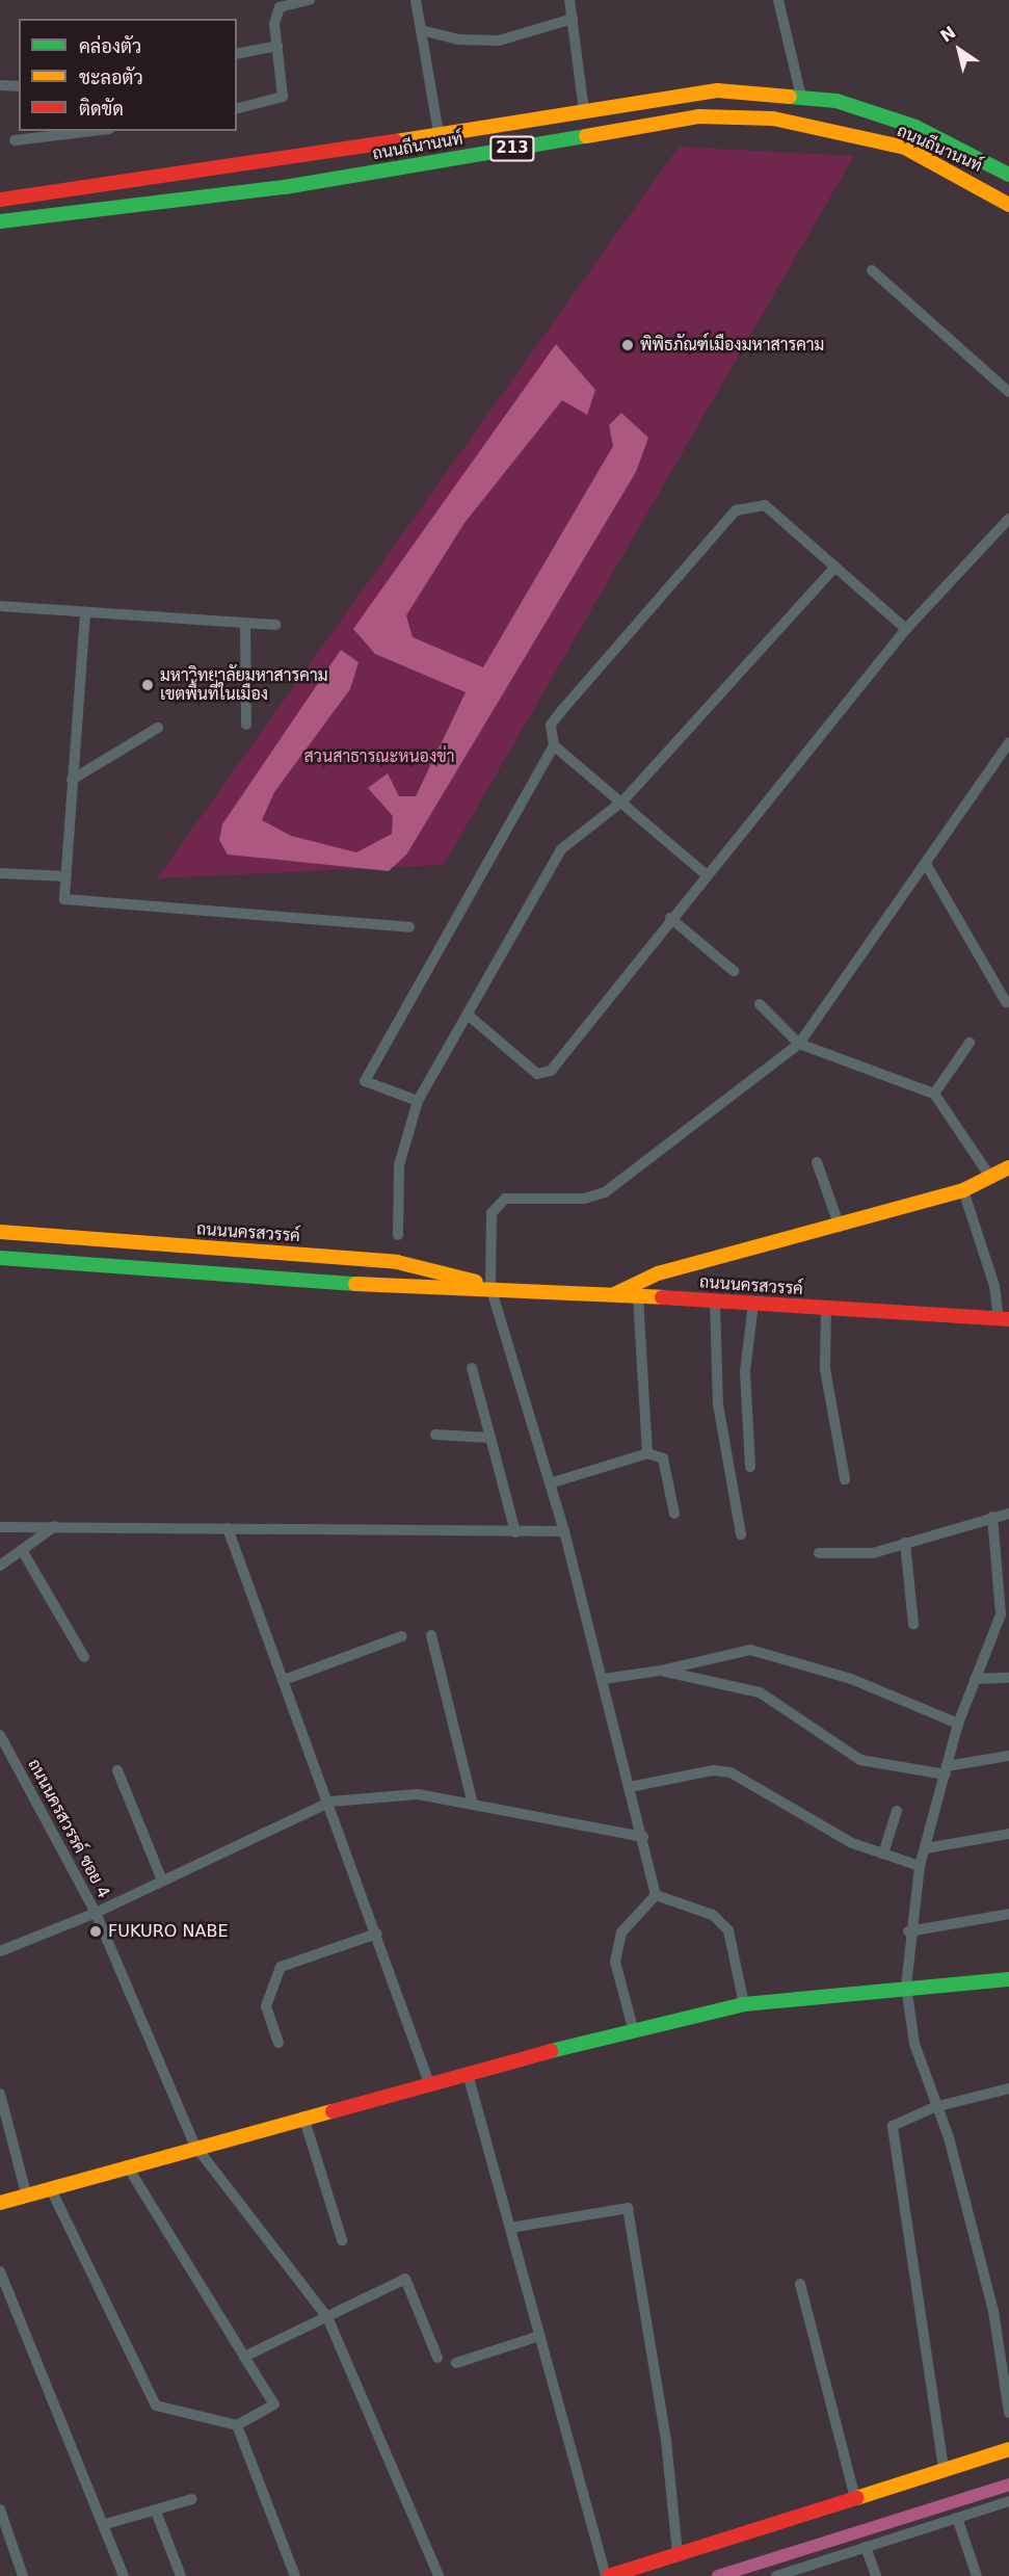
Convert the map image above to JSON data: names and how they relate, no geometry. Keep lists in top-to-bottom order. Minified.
{"streets":{"main road":["ถนนถีนานนท์","213","ถนนนครสวรรค์"],"street":["ถนนนครสวรรค์ ซอย 4"]},"parks":["สวนสาธารณะหนองข่า"],"places":["พิพิธภัณฑ์เมืองมหาสารคาม","มหาวิทยาลัยมหาสารคาม เขตพื้นที่ในเมือง","FUKURO NABE"],"legend":["คล่องตัว","ชะลอตัว","ติดขัด"],"north":"top left"}
